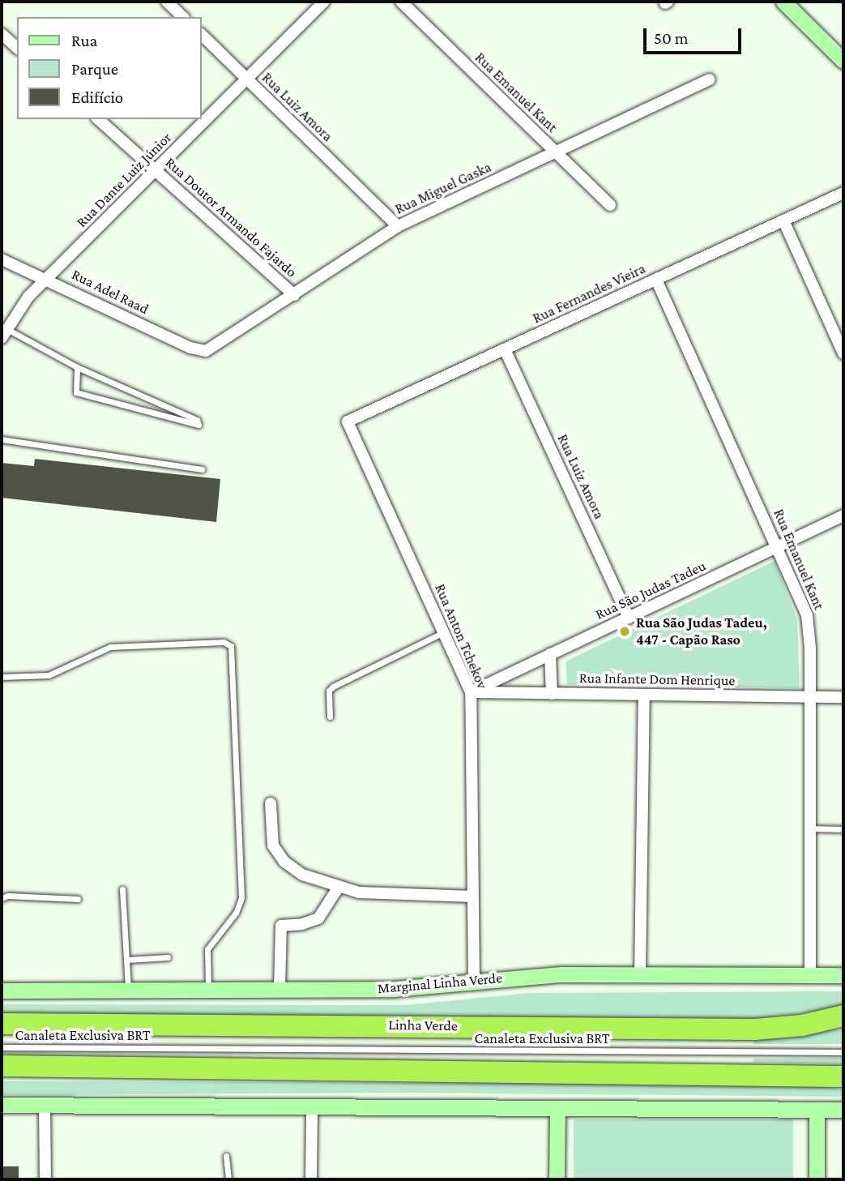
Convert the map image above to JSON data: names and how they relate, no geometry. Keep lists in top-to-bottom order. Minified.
{"streets":{"highway":["Linha Verde"],"main road":["Marginal Linha Verde"],"street":["Rua Emanuel Kant","Rua Luiz Amora","Rua Dante Luiz Júnior","Rua Miguel Gaska","Rua Doutor Armando Fajardo","Rua Adel Raad","Rua Fernandes Vieira","Rua São Judas Tadeu","Rua Anton Tchekov","Rua Infante Dom Henrique"],"lane":["Canaleta Exclusiva BRT"]},"crossings":[["Rua Emanuel Kant","Rua Miguel Gaska"],["Rua Emanuel Kant","Rua Fernandes Vieira"],["Rua Emanuel Kant","Rua São Judas Tadeu"],["Rua Emanuel Kant","Rua Infante Dom Henrique"],["Rua Emanuel Kant","Marginal Linha Verde"],["Rua Luiz Amora","Rua Dante Luiz Júnior"],["Rua Luiz Amora","Rua Miguel Gaska"],["Rua Luiz Amora","Rua Fernandes Vieira"],["Rua Luiz Amora","Rua São Judas Tadeu"],["Rua Dante Luiz Júnior","Rua Doutor Armando Fajardo"],["Rua Dante Luiz Júnior","Rua Adel Raad"],["Rua Miguel Gaska","Rua Doutor Armando Fajardo"],["Rua Miguel Gaska","Rua Adel Raad"],["Rua Fernandes Vieira","Rua Anton Tchekov"],["Rua São Judas Tadeu","Rua Anton Tchekov"],["Rua São Judas Tadeu","Rua Infante Dom Henrique"],["Rua Anton Tchekov","Rua Infante Dom Henrique"],["Rua Anton Tchekov","Marginal Linha Verde"]],"places":["Rua São Judas Tadeu, 447 - Capão Raso"],"legend":["Rua","Parque","Edifício"],"scale_bar":"50 m"}
